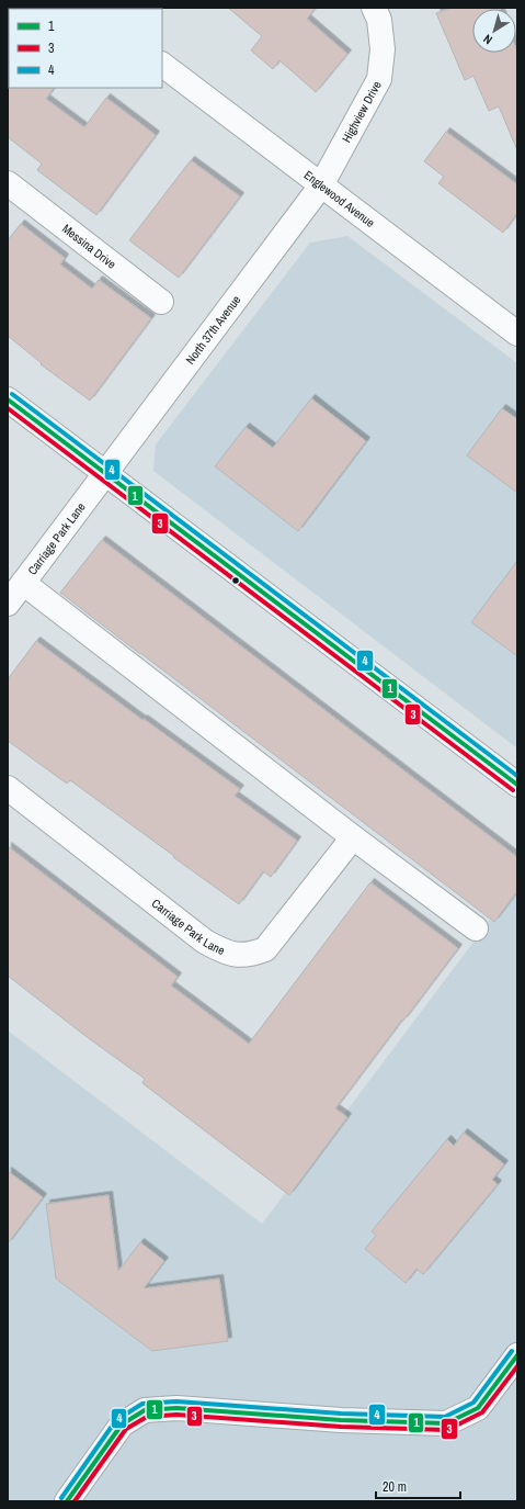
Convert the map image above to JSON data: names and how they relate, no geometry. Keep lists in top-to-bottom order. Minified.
{"streets":{"street":["Highview Drive","Englewood Avenue","Messina Drive","North 37th Avenue","Carriage Park Lane"]},"crossings":[["Highview Drive","Englewood Avenue"],["Highview Drive","North 37th Avenue"],["Englewood Avenue","North 37th Avenue"],["North 37th Avenue","Carriage Park Lane"]],"lines":["transit line 4","transit line 1","transit line 3"],"legend":["1","3","4"],"scale_bar":"20 m","north":"bottom left"}
